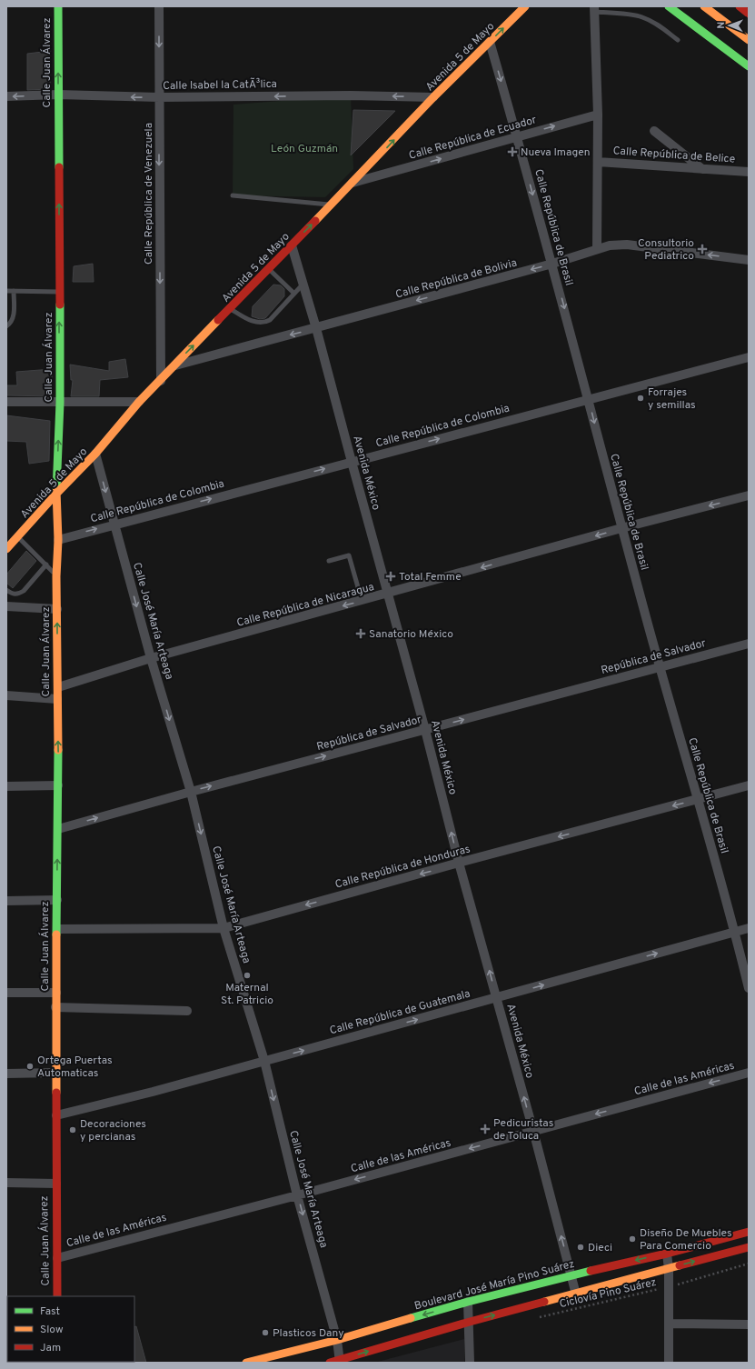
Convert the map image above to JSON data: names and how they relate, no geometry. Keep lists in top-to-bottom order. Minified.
{"streets":{"main road":["Avenida 5 de Mayo","Calle Juan Álvarez","Boulevard José María Pino Suárez"],"street":["Calle Isabel la CatÃ³lica","Calle República de Ecuador","Calle República de Belice","Calle República de Venezuela","Calle República de Brasil","Calle República de Bolivia","Calle República de Colombia","Avenida México","Calle República de Nicaragua","Calle José María Arteaga","República de Salvador","Calle República de Honduras","Calle República de Guatemala","Calle de las Américas"],"path":["Ciclovía Pino Suárez"]},"crossings":[["Avenida 5 de Mayo","Calle Juan Álvarez"],["Avenida 5 de Mayo","Calle Isabel la CatÃ³lica"],["Avenida 5 de Mayo","Calle República de Ecuador"],["Avenida 5 de Mayo","Calle República de Venezuela"],["Avenida 5 de Mayo","Calle República de Brasil"],["Avenida 5 de Mayo","Calle República de Bolivia"],["Avenida 5 de Mayo","Avenida México"],["Avenida 5 de Mayo","Calle José María Arteaga"],["Calle Juan Álvarez","Calle Isabel la CatÃ³lica"],["Calle Juan Álvarez","Calle República de Colombia"],["Calle Juan Álvarez","Calle República de Nicaragua"],["Calle Juan Álvarez","República de Salvador"],["Calle Juan Álvarez","Calle República de Honduras"],["Calle Juan Álvarez","Calle República de Guatemala"],["Calle Juan Álvarez","Calle de las Américas"],["Calle Isabel la CatÃ³lica","Calle República de Venezuela"],["Calle República de Ecuador","Calle República de Brasil"],["Calle República de Brasil","Calle República de Bolivia"],["Calle República de Brasil","Calle República de Colombia"],["Calle República de Brasil","Calle República de Nicaragua"],["Calle República de Brasil","República de Salvador"],["Calle República de Brasil","Calle República de Honduras"],["Calle República de Brasil","Calle República de Guatemala"],["Calle República de Bolivia","Avenida México"],["Calle República de Colombia","Avenida México"],["Calle República de Colombia","Calle José María Arteaga"],["Avenida México","Calle República de Nicaragua"],["Avenida México","República de Salvador"],["Avenida México","Calle República de Honduras"],["Avenida México","Calle República de Guatemala"],["Avenida México","Calle de las Américas"],["Avenida México","Boulevard José María Pino Suárez"],["Calle República de Nicaragua","Calle José María Arteaga"],["Calle José María Arteaga","República de Salvador"],["Calle José María Arteaga","Calle República de Honduras"],["Calle José María Arteaga","Calle República de Guatemala"],["Calle José María Arteaga","Calle de las Américas"],["Calle José María Arteaga","Boulevard José María Pino Suárez"]],"one_way":["Avenida 5 de Mayo","Calle Juan Álvarez","Calle Isabel la CatÃ³lica","Calle República de Ecuador","Calle República de Venezuela","Calle República de Brasil","Calle República de Bolivia","Calle República de Colombia","Avenida México","Calle República de Nicaragua","Calle José María Arteaga","República de Salvador","Calle República de Honduras","Calle República de Guatemala","Calle de las Américas"],"parks":["León Guzmán"],"places":{"health":["Nueva Imagen","Consultorio Pediatrico","Total Femme","Sanatorio México","Pedicuristas de Toluca"],"other":["Forrajes y semillas","Maternal St. Patricio","Ortega Puertas Automaticas","Decoraciones y percianas","Diseño De Muebles Para Comercio","Dieci","Plasticos Dany"]},"legend":["Fast","Slow","Jam"],"north":"left"}
